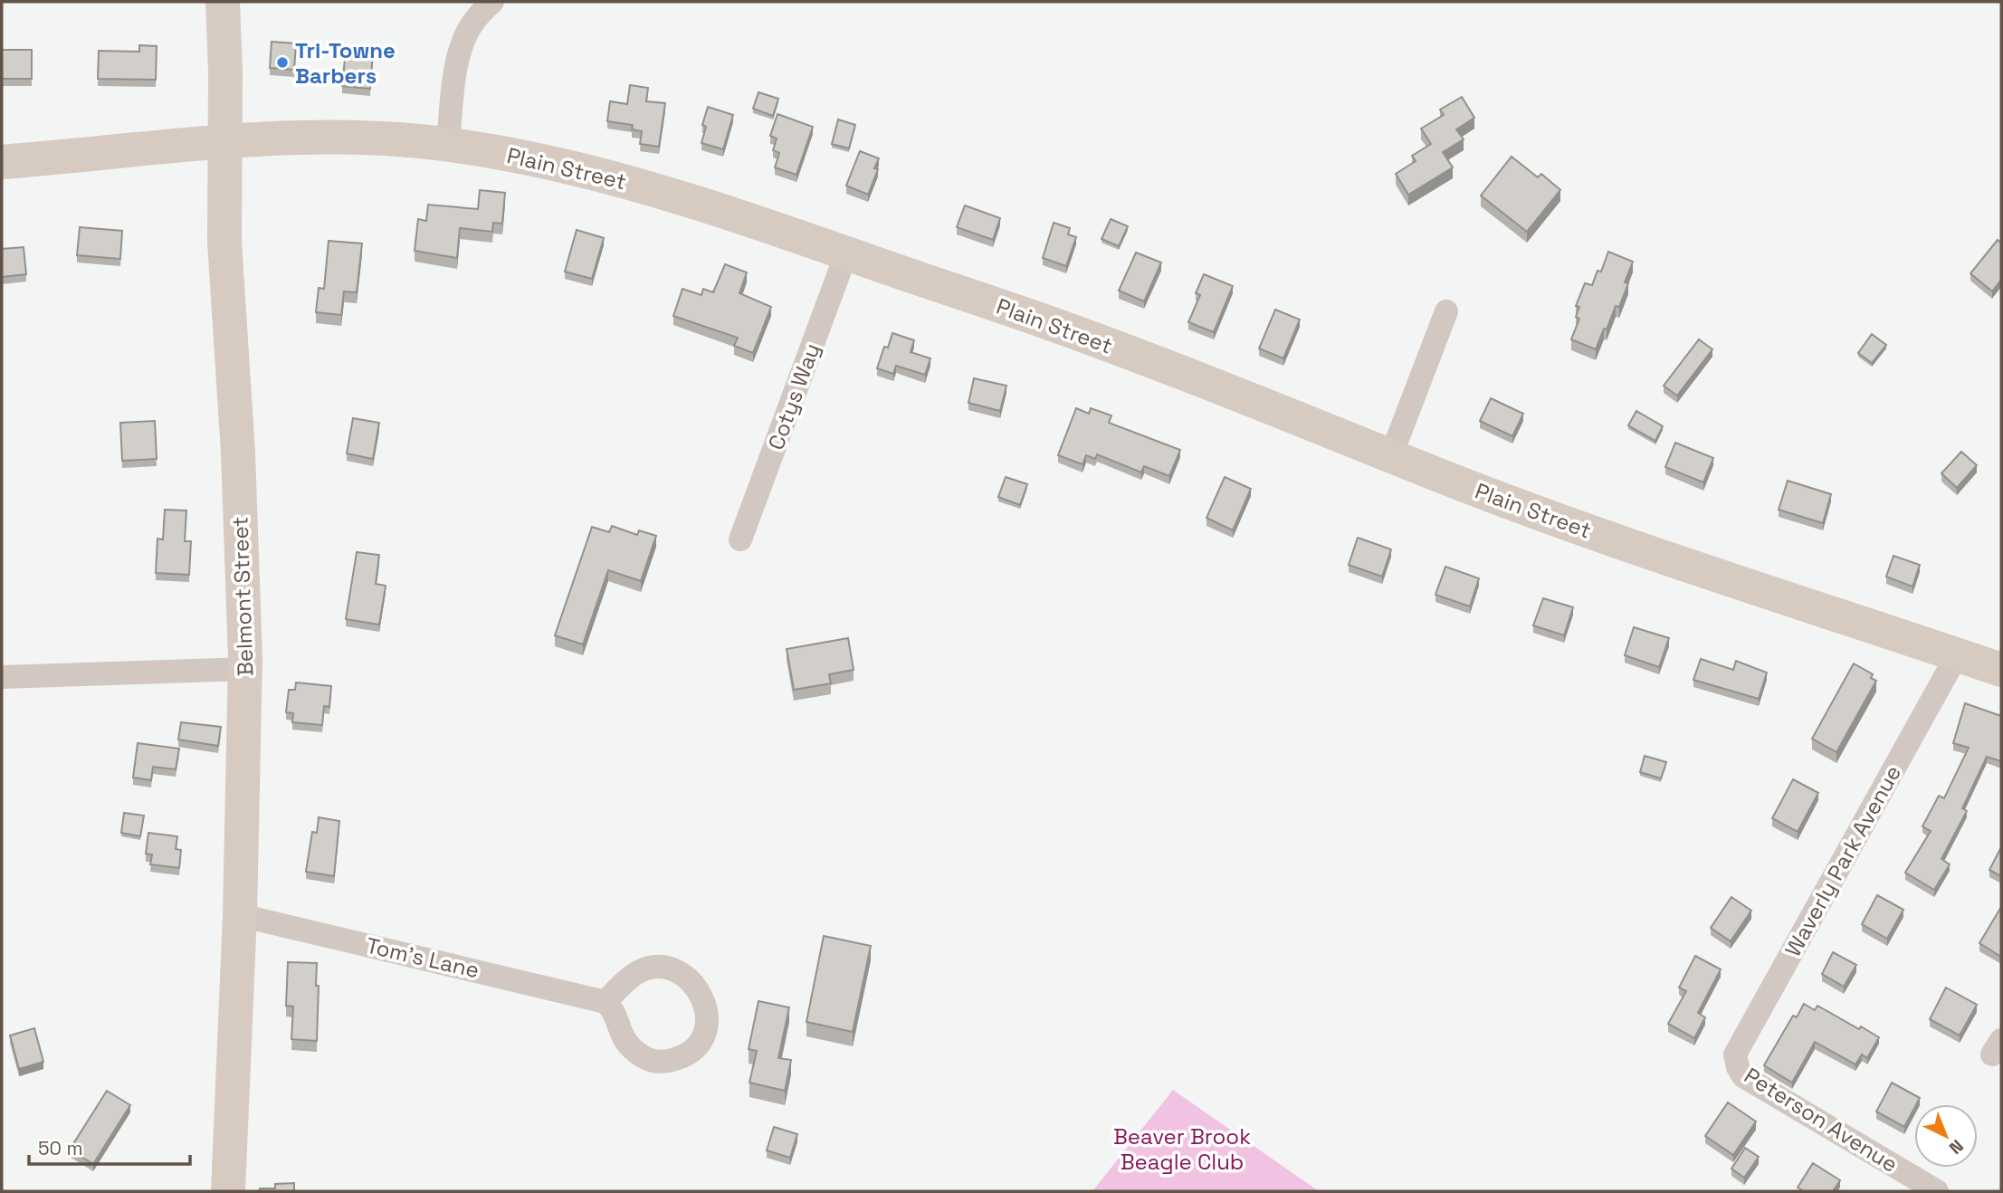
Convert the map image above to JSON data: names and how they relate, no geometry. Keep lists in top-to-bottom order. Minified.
{"streets":{"main road":["Plain Street","Belmont Street"],"street":["Cotys Way","Waverly Park Avenue","Tom's Lane","Peterson Avenue"]},"crossings":[["Plain Street","Cotys Way"],["Plain Street","Belmont Street"],["Plain Street","Waverly Park Avenue"],["Belmont Street","Tom's Lane"],["Waverly Park Avenue","Peterson Avenue"]],"parks":["Beaver Brook Beagle Club"],"places":["Tri-Towne Barbers"],"scale_bar":"50 m","north":"bottom right"}
